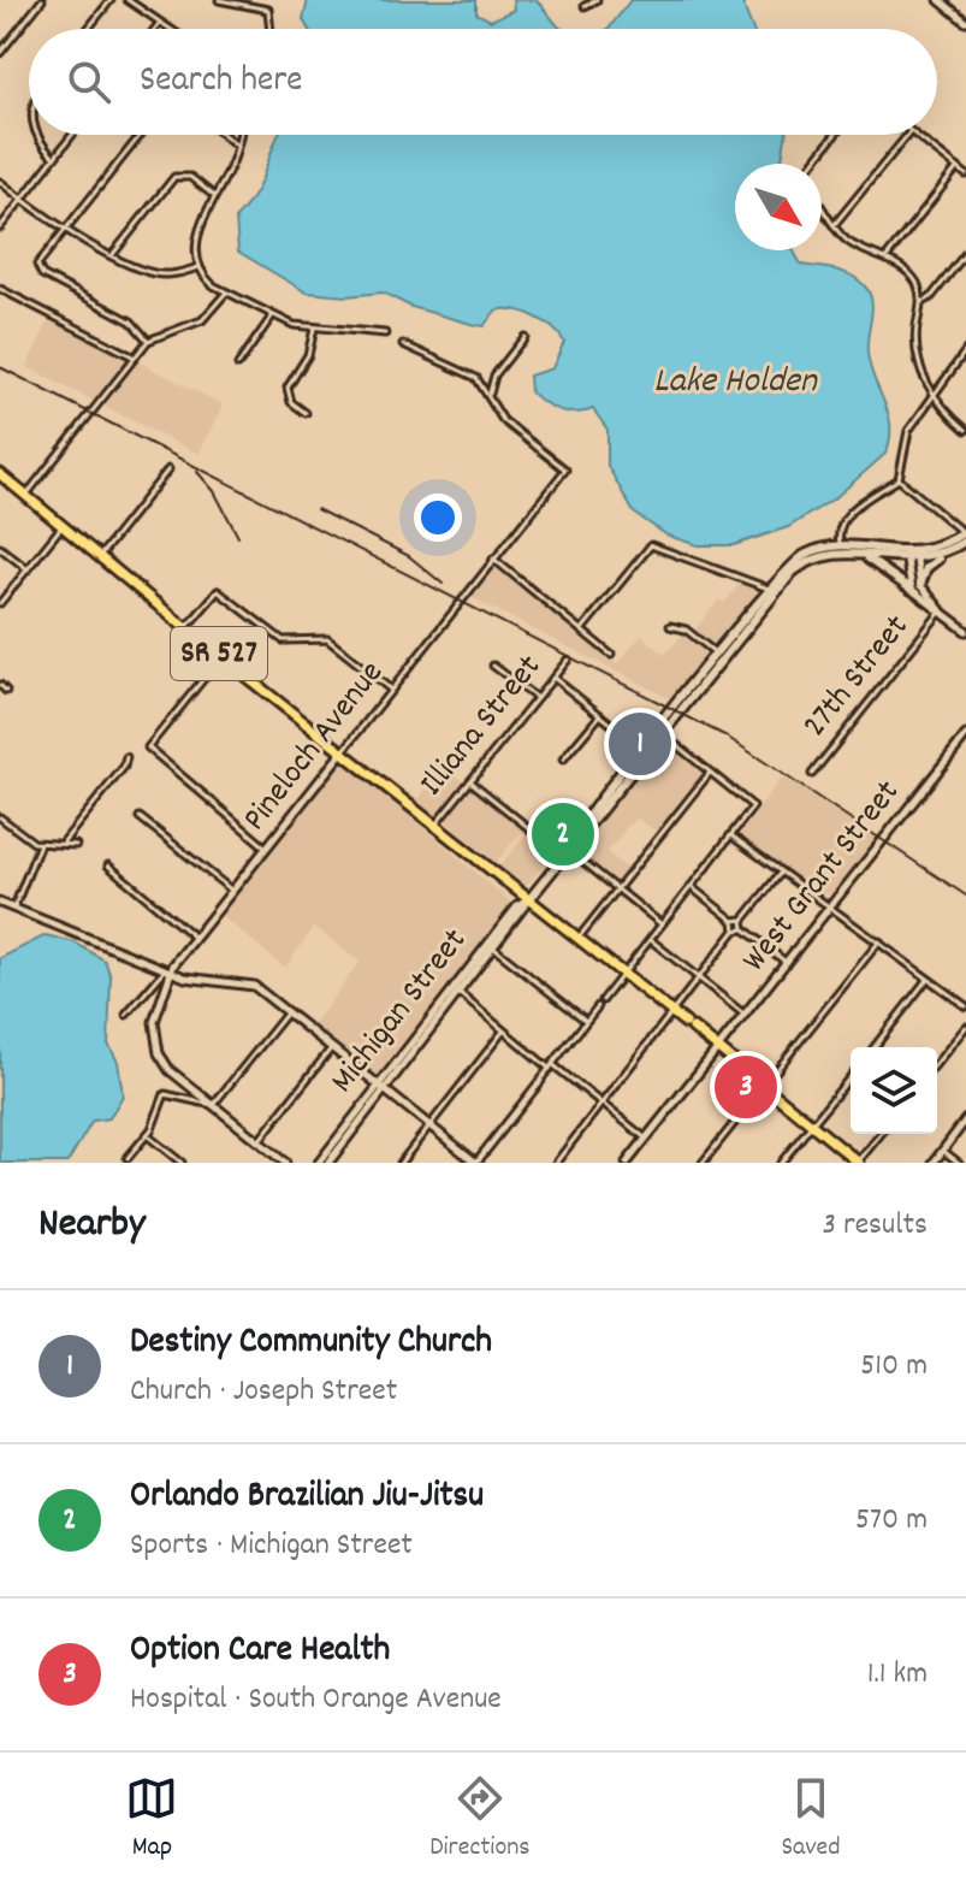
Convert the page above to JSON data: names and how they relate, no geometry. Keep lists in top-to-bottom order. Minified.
{"streets":{"main road":["SR 527","Michigan Street"],"street":["27th Street","Illiana Street","Pineloch Avenue","West Grant Street"]},"crossings":[["SR 527","Illiana Street"],["SR 527","Pineloch Avenue"],["SR 527","West Grant Street"],["SR 527","Michigan Street"]],"water":["Lake Holden"],"north":"bottom right","page":{"search":"Search here","pins":["1","2","3"],"heading":["Nearby","3 results"],"list":[{"mark":"1","name":"Destiny Community Church","note":"Church · Joseph Street","value":"510 m"},{"mark":"2","name":"Orlando Brazilian Jiu-Jitsu","note":"Sports · Michigan Street","value":"570 m"},{"mark":"3","name":"Option Care Health","note":"Hospital · South Orange Avenue","value":"1.1 km"}],"nav":["Map","Directions","Saved"]}}
